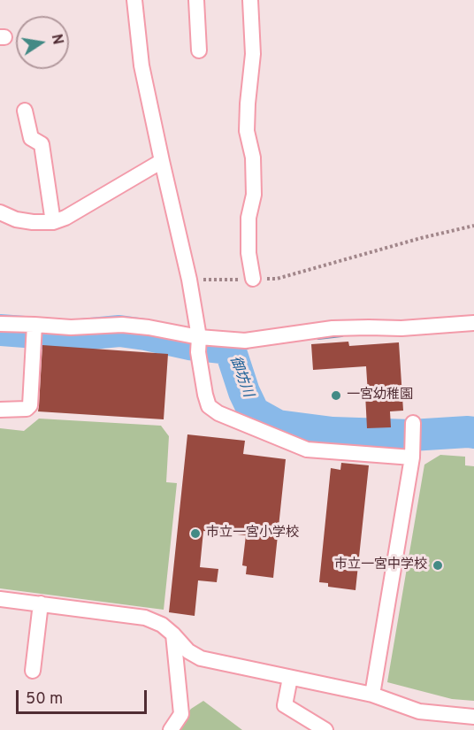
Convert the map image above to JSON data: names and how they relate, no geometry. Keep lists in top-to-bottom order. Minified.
{"water":["御坊川"],"places":["一宮幼稚園","市立一宮小学校","市立一宮中学校"],"scale_bar":"50 m","north":"right"}
